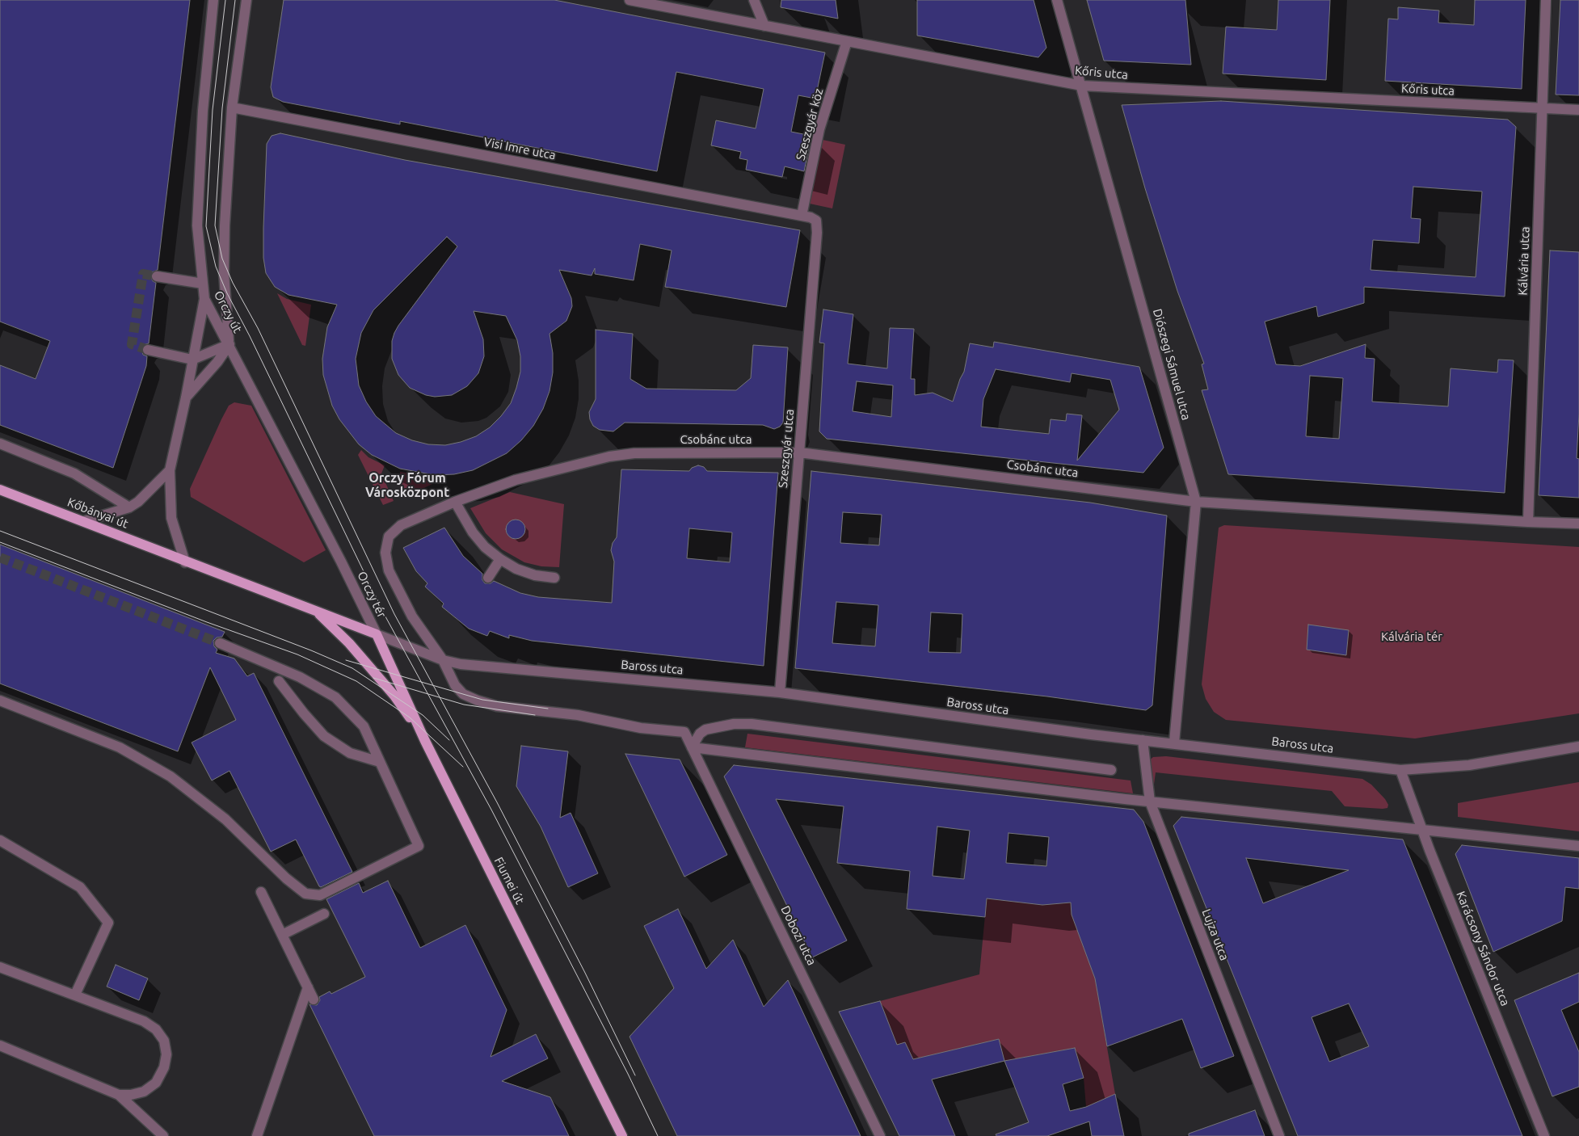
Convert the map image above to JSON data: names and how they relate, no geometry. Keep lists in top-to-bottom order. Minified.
{"streets":{"main road":["Kőbányai út","Orczy tér","Fiumei út"],"street":["Kőris utca","Szeszgyár köz","Visi Imre utca","Kálvária utca","Orczy út","Diószegi Sámuel utca","Csobánc utca","Szeszgyár utca","Baross utca","Lujza utca","Dobozi utca","Karácsony Sándor utca"]},"crossings":[["Kőris utca","Szeszgyár köz"],["Kőris utca","Kálvária utca"],["Kőris utca","Diószegi Sámuel utca"],["Szeszgyár köz","Visi Imre utca"],["Szeszgyár köz","Szeszgyár utca"],["Visi Imre utca","Orczy út"],["Visi Imre utca","Szeszgyár utca"],["Orczy út","Orczy tér"],["Diószegi Sámuel utca","Csobánc utca"],["Diószegi Sámuel utca","Baross utca"],["Csobánc utca","Szeszgyár utca"],["Csobánc utca","Baross utca"],["Csobánc utca","Dobozi utca"],["Szeszgyár utca","Baross utca"],["Kőbányai út","Orczy tér"],["Orczy tér","Baross utca"],["Orczy tér","Fiumei út"],["Baross utca","Fiumei út"],["Baross utca","Lujza utca"],["Baross utca","Dobozi utca"],["Baross utca","Karácsony Sándor utca"]],"districts":["Orczy Fórum Városközpont"],"parks":["Kálvária tér"]}
